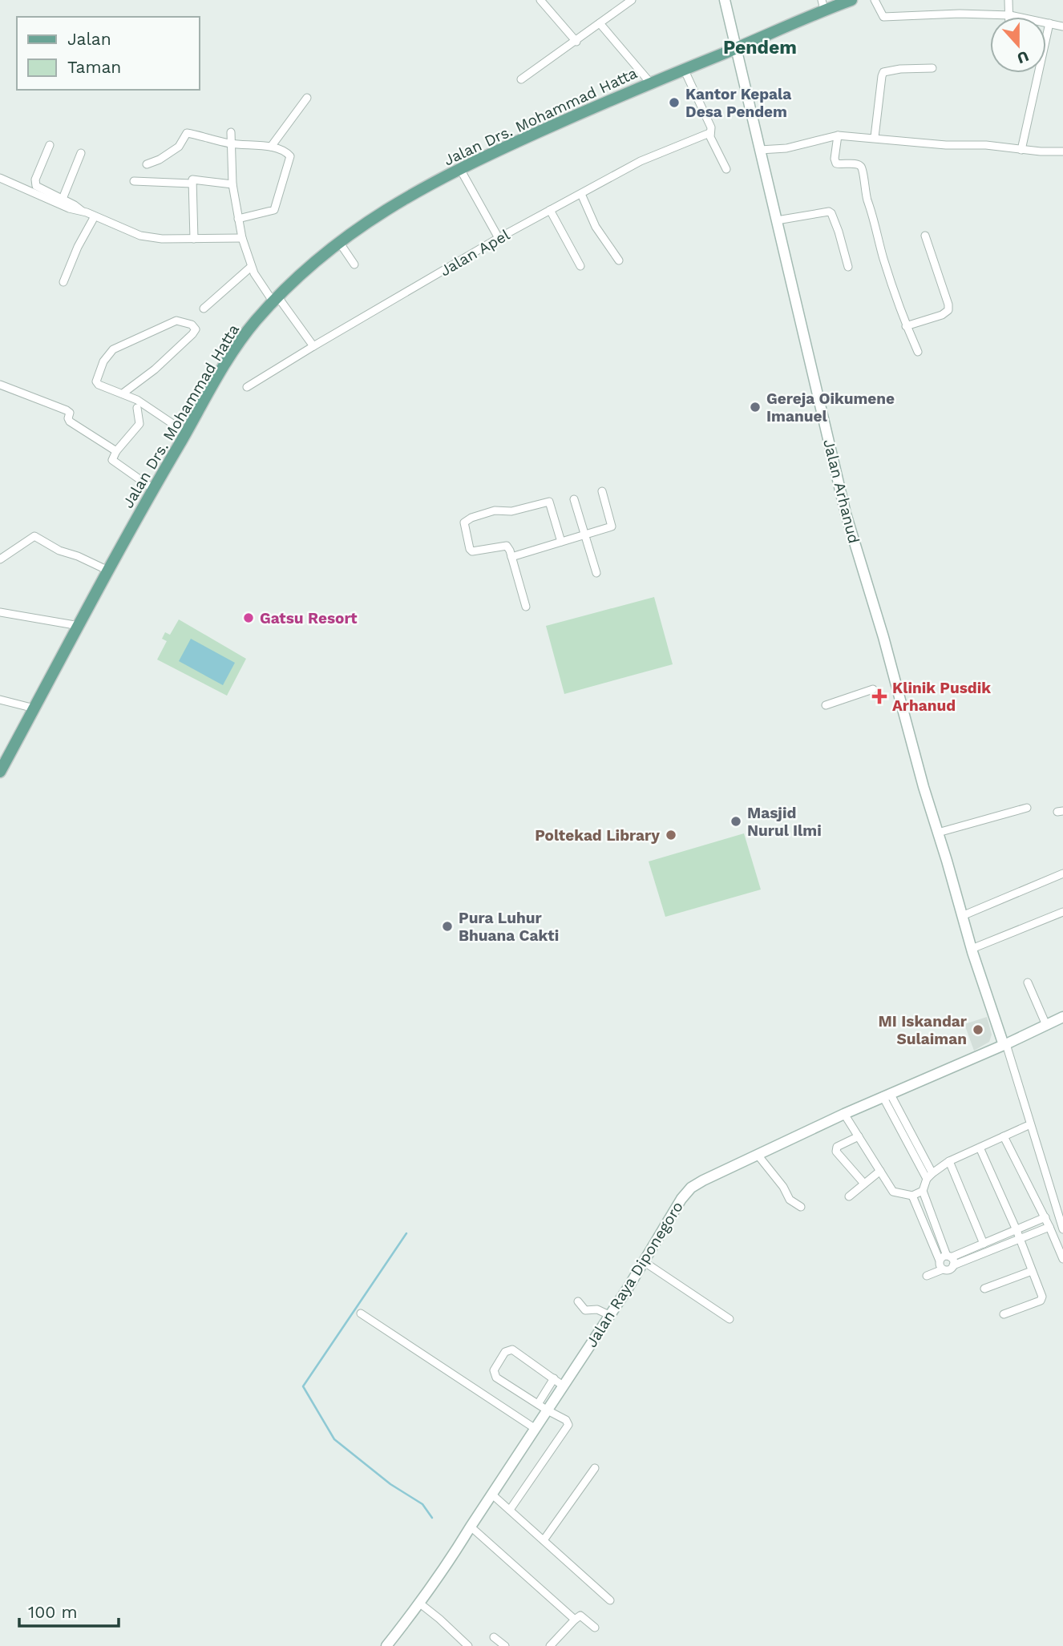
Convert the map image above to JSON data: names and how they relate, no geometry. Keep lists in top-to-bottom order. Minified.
{"streets":{"main road":["Jalan Drs. Mohammad Hatta"],"street":["Jalan Apel","Jalan Arhanud","Jalan Raya Diponegoro"]},"crossings":[["Jalan Drs. Mohammad Hatta","Jalan Arhanud"],["Jalan Arhanud","Jalan Raya Diponegoro"]],"districts":["Pendem"],"places":{"other":["Kantor Kepala Desa Pendem","Gereja Oikumene Imanuel","Gatsu Resort","Masjid Nurul Ilmi","Poltekad Library","Pura Luhur Bhuana Cakti","MI Iskandar Sulaiman"],"health":["Klinik Pusdik Arhanud"]},"legend":["Jalan","Taman"],"scale_bar":"100 m","north":"bottom"}
